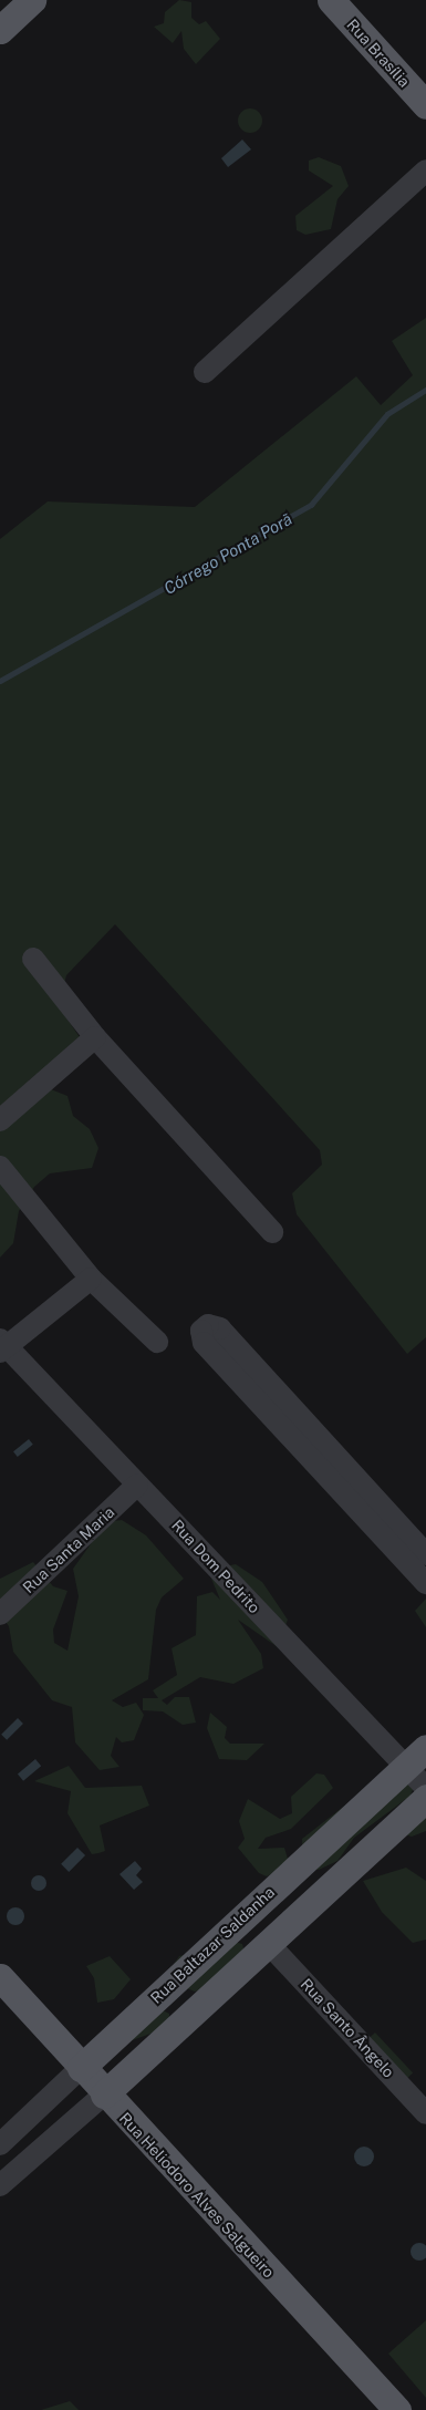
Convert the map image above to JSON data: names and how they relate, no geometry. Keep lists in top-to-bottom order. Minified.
{"streets":{"main road":["Rua Brasília","Rua Baltazar Saldanha","Rua Heliodoro Alves Salgueiro"],"street":["Rua Santa Maria","Rua Dom Pedrito","Rua Santo Ângelo"]},"crossings":[["Rua Santa Maria","Rua Dom Pedrito"],["Rua Dom Pedrito","Rua Baltazar Saldanha"],["Rua Baltazar Saldanha","Rua Heliodoro Alves Salgueiro"]],"water":["Córrego Ponta Porã"]}
